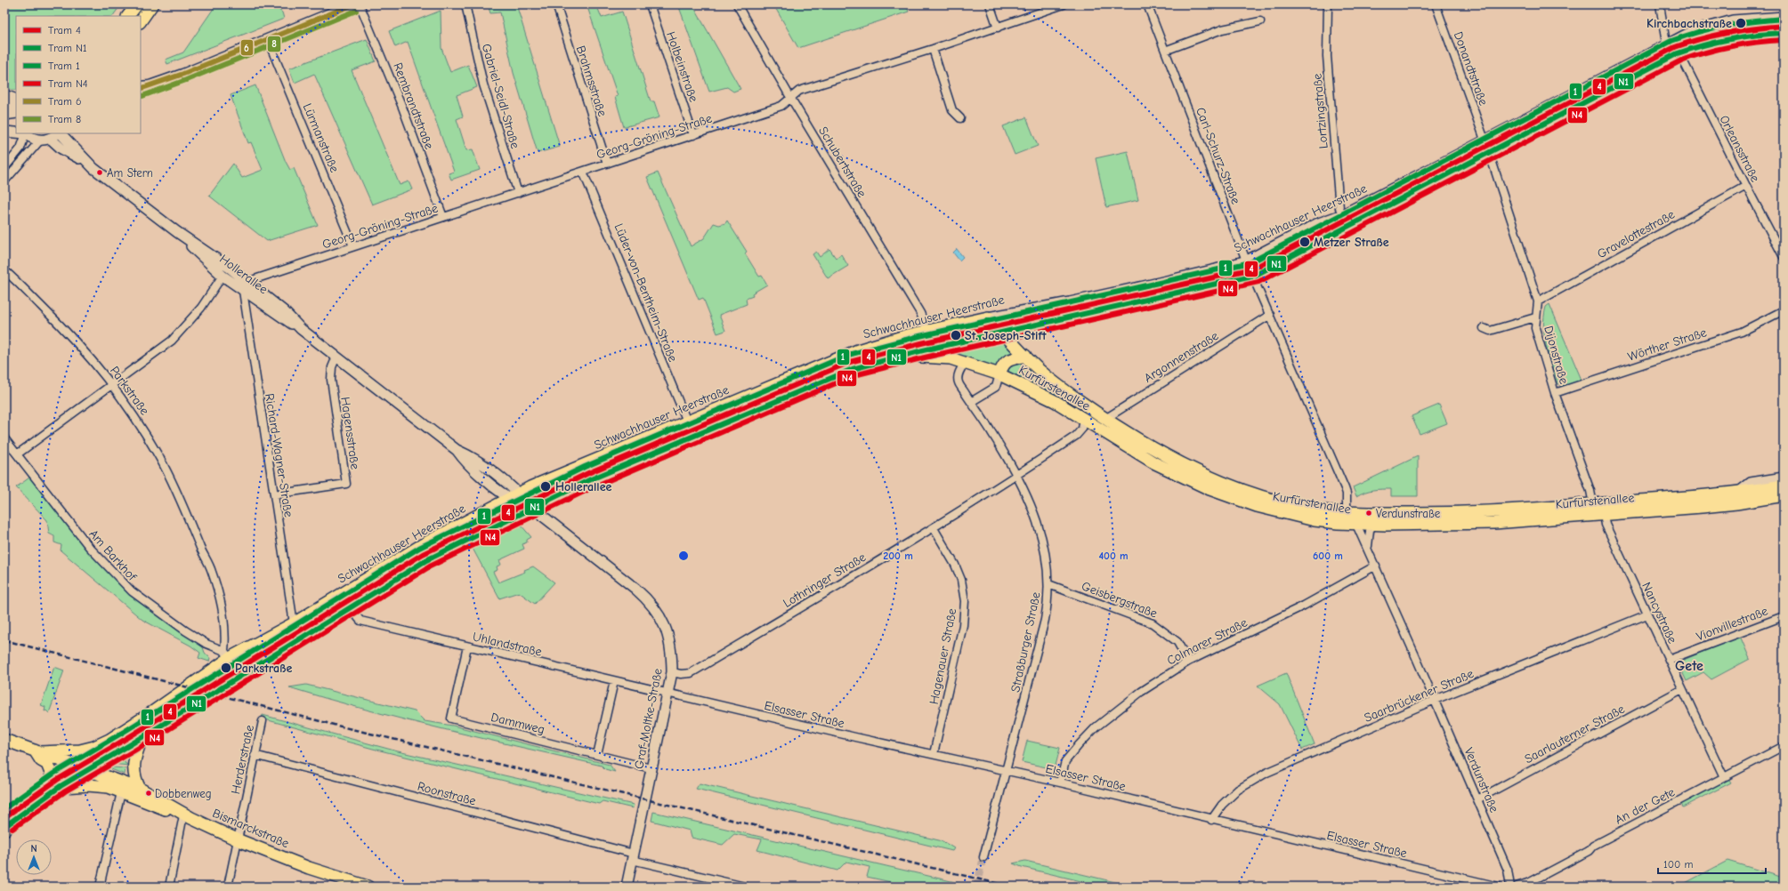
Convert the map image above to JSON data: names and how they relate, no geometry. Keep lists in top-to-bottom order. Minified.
{"streets":{"main road":["Schwachhauser Heerstraße","Hollerallee","Kurfürstenallee","Graf-Moltke-Straße","Bismarckstraße"],"street":["Holbeinstraße","Donandtstraße","Brahmsstraße","Gabriel-Seidl-Straße","Rembrandtstraße","Lortzingstraße","Georg-Gröning-Straße","Lürmanstraße","Orleansstraße","Carl-Schurz-Straße","Schubertstraße","Gravelottestraße","Lüder-von-Bentheim-Straße","Wörther Straße","Dijonstraße","Argonnenstraße","Parkstraße","Hagensstraße","Richard-Wagner-Straße","Am Barkhof","Lothringer Straße","Geisbergstraße","Nancystraße","Vionvillestraße","Colmarer Straße","Straßburger Straße","Uhlandstraße","Hagenauer Straße","Saarbrückener Straße","Elsasser Straße","Dammweg","Saarlauterner Straße","Herderstraße","Verdunstraße","Roonstraße","An der Gete"]},"crossings":[["Holbeinstraße","Georg-Gröning-Straße"],["Donandtstraße","Schwachhauser Heerstraße"],["Brahmsstraße","Georg-Gröning-Straße"],["Gabriel-Seidl-Straße","Georg-Gröning-Straße"],["Rembrandtstraße","Georg-Gröning-Straße"],["Lortzingstraße","Schwachhauser Heerstraße"],["Georg-Gröning-Straße","Lürmanstraße"],["Georg-Gröning-Straße","Schubertstraße"],["Georg-Gröning-Straße","Hollerallee"],["Georg-Gröning-Straße","Lüder-von-Bentheim-Straße"],["Orleansstraße","Schwachhauser Heerstraße"],["Orleansstraße","Gravelottestraße"],["Carl-Schurz-Straße","Schwachhauser Heerstraße"],["Schubertstraße","Schwachhauser Heerstraße"],["Schwachhauser Heerstraße","Hollerallee"],["Schwachhauser Heerstraße","Lüder-von-Bentheim-Straße"],["Schwachhauser Heerstraße","Dijonstraße"],["Schwachhauser Heerstraße","Kurfürstenallee"],["Schwachhauser Heerstraße","Parkstraße"],["Schwachhauser Heerstraße","Richard-Wagner-Straße"],["Schwachhauser Heerstraße","Am Barkhof"],["Schwachhauser Heerstraße","Uhlandstraße"],["Schwachhauser Heerstraße","Graf-Moltke-Straße"],["Schwachhauser Heerstraße","Bismarckstraße"],["Gravelottestraße","Dijonstraße"],["Hollerallee","Hagensstraße"],["Hollerallee","Richard-Wagner-Straße"],["Hollerallee","Graf-Moltke-Straße"],["Wörther Straße","Dijonstraße"],["Dijonstraße","Kurfürstenallee"],["Argonnenstraße","Kurfürstenallee"],["Kurfürstenallee","Lothringer Straße"],["Kurfürstenallee","Nancystraße"],["Kurfürstenallee","Straßburger Straße"],["Kurfürstenallee","Verdunstraße"],["Parkstraße","Am Barkhof"],["Hagensstraße","Richard-Wagner-Straße"],["Lothringer Straße","Straßburger Straße"],["Lothringer Straße","Hagenauer Straße"],["Lothringer Straße","Graf-Moltke-Straße"],["Geisbergstraße","Colmarer Straße"],["Geisbergstraße","Straßburger Straße"],["Nancystraße","Vionvillestraße"],["Nancystraße","Saarbrückener Straße"],["Nancystraße","Saarlauterner Straße"],["Nancystraße","An der Gete"],["Colmarer Straße","Elsasser Straße"],["Colmarer Straße","Verdunstraße"],["Straßburger Straße","Elsasser Straße"],["Uhlandstraße","Elsasser Straße"],["Uhlandstraße","Graf-Moltke-Straße"],["Uhlandstraße","Dammweg"],["Hagenauer Straße","Elsasser Straße"],["Saarbrückener Straße","Elsasser Straße"],["Saarbrückener Straße","Verdunstraße"],["Elsasser Straße","Graf-Moltke-Straße"],["Graf-Moltke-Straße","Dammweg"],["Graf-Moltke-Straße","Roonstraße"],["Saarlauterner Straße","Verdunstraße"],["Herderstraße","Roonstraße"],["Herderstraße","Bismarckstraße"]],"districts":["Gete"],"places":["Kirchbachstraße","Am Stern","Metzer Straße","St. Joseph-Stift","Hollerallee","Verdunstraße","Parkstraße","Dobbenweg"],"lines":["tram line 6","tram line 8","tram line 1","tram line 4","tram line N1","tram line N4"],"legend":["Tram 4","Tram N1","Tram 1","Tram N4","Tram 6","Tram 8"],"scale_bar":"100 m","north":"top","rings":["200 m","400 m","600 m"]}
